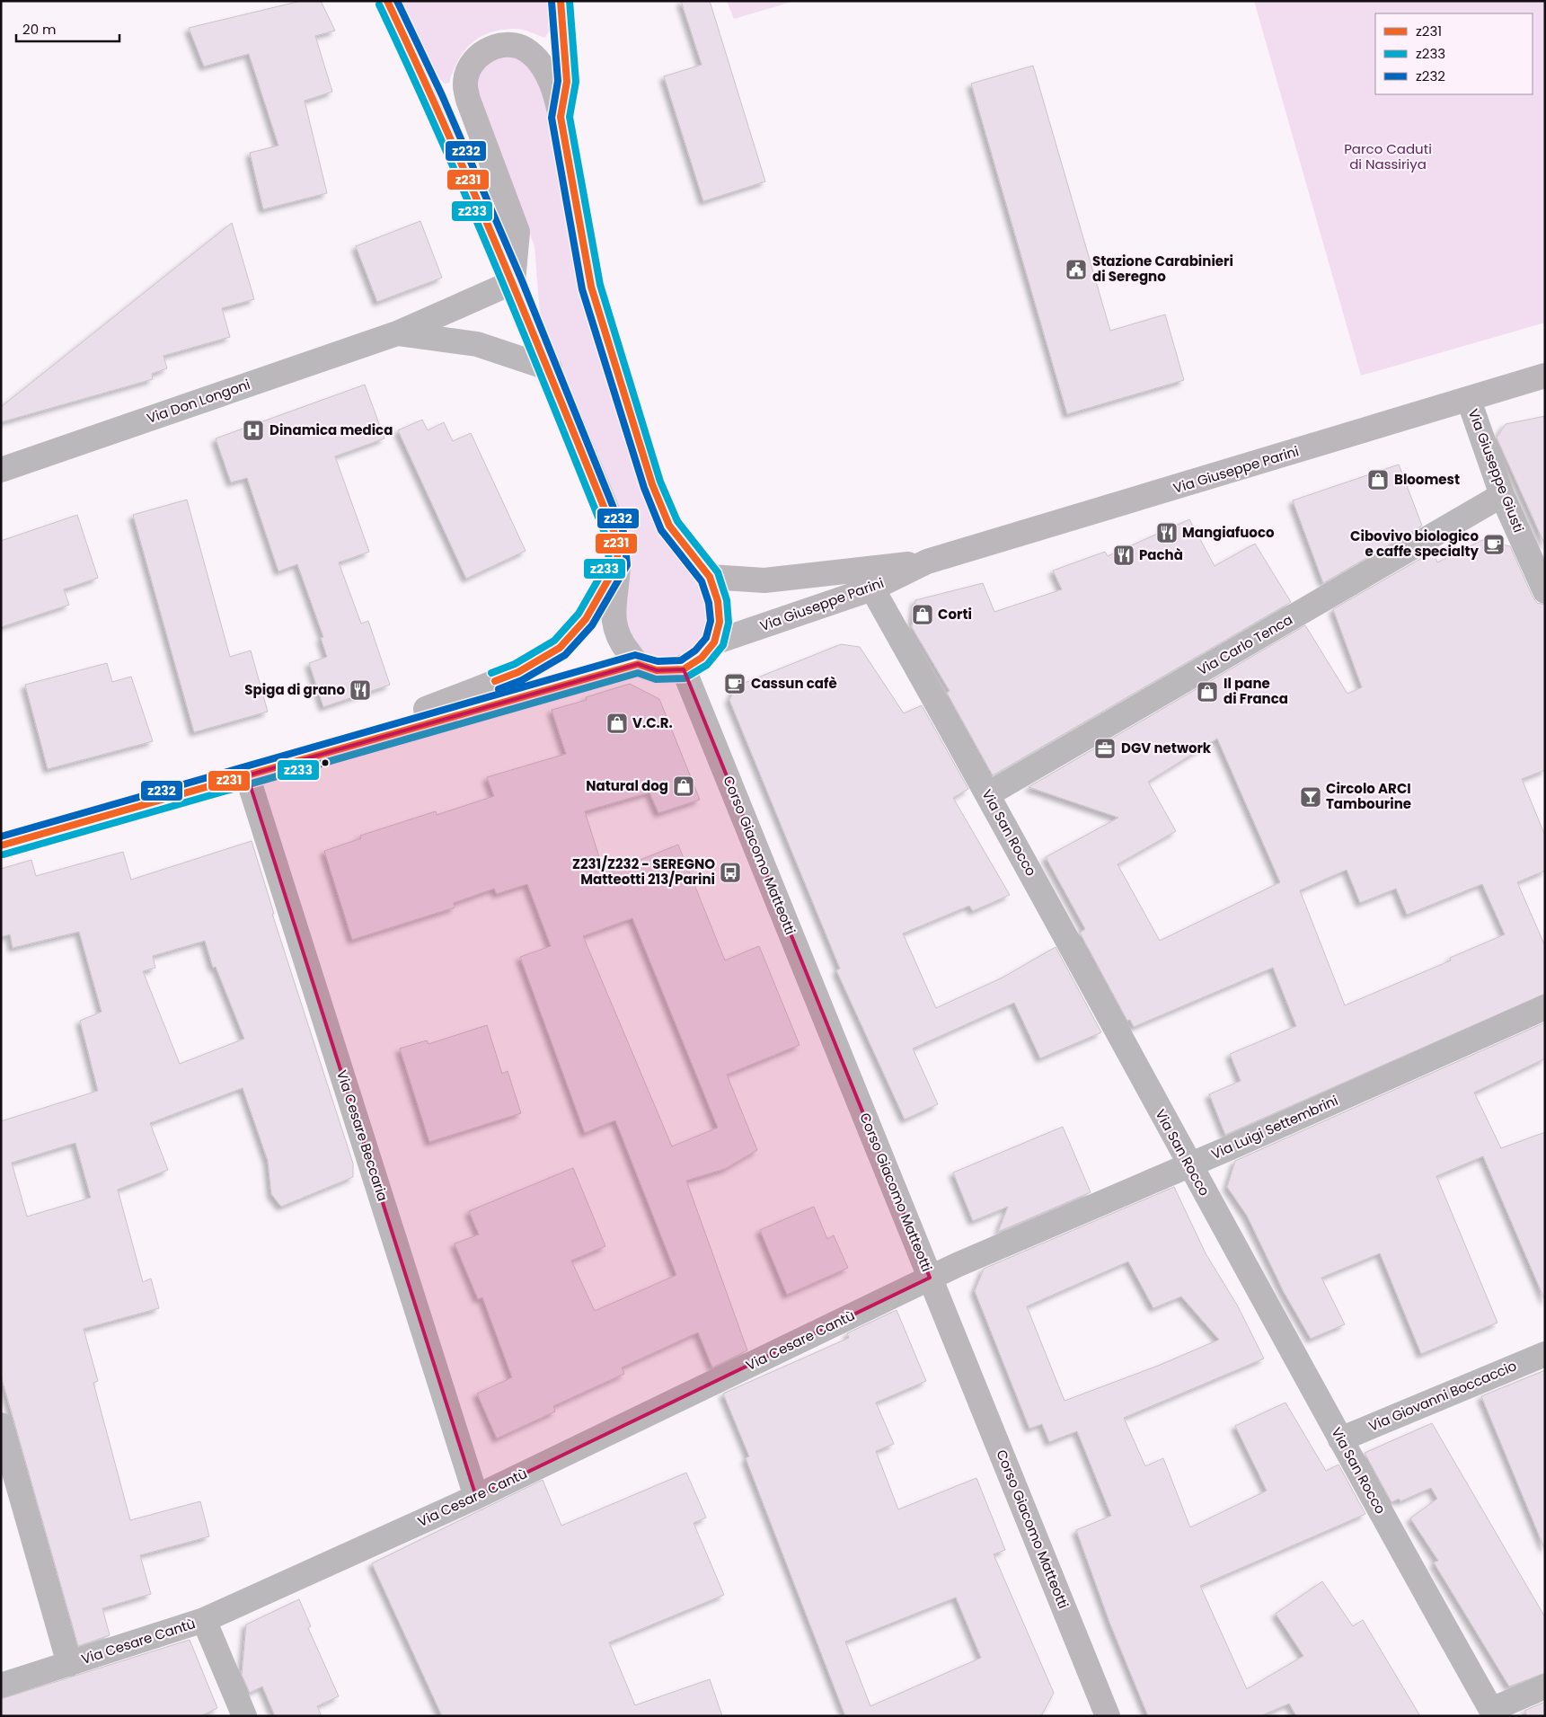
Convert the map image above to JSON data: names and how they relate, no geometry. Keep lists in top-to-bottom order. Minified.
{"streets":{"main road":["Via Giuseppe Parini","Corso Giacomo Matteotti"],"street":["Via Don Longoni","Via Giuseppe Giusti","Via Carlo Tenca","Via San Rocco","Via Luigi Settembrini","Via Cesare Beccaria","Via Cesare Cantù","Via Giovanni Boccaccio"]},"crossings":[["Via Giuseppe Parini","Via Giuseppe Giusti"],["Via Giuseppe Parini","Via San Rocco"],["Via Giuseppe Giusti","Via Carlo Tenca"],["Via Carlo Tenca","Via San Rocco"],["Via San Rocco","Via Luigi Settembrini"],["Via San Rocco","Via Giovanni Boccaccio"],["Corso Giacomo Matteotti","Via Luigi Settembrini"],["Corso Giacomo Matteotti","Via Cesare Cantù"],["Via Luigi Settembrini","Via Cesare Cantù"],["Via Cesare Beccaria","Via Cesare Cantù"]],"parks":["Parco Caduti di Nassiriya"],"places":{"public building":["Stazione Carabinieri di Seregno"],"hospital":["Dinamica medica"],"shop":["Bloomest","Corti","Il pane di Franca","V.C.R.","Natural dog"],"restaurant":["Mangiafuoco","Pachà","Spiga di grano"],"cafe":["Cibovivo biologico e caffe specialty","Cassun cafè"],"office":["DGV network"],"bar":["Circolo ARCI Tambourine"],"bus stop":["Z231/Z232 - SEREGNO Matteotti 213/Parini"]},"lines":["transit line z231","transit line z233","transit line z232"],"legend":["z231","z233","z232"],"scale_bar":"20 m"}
